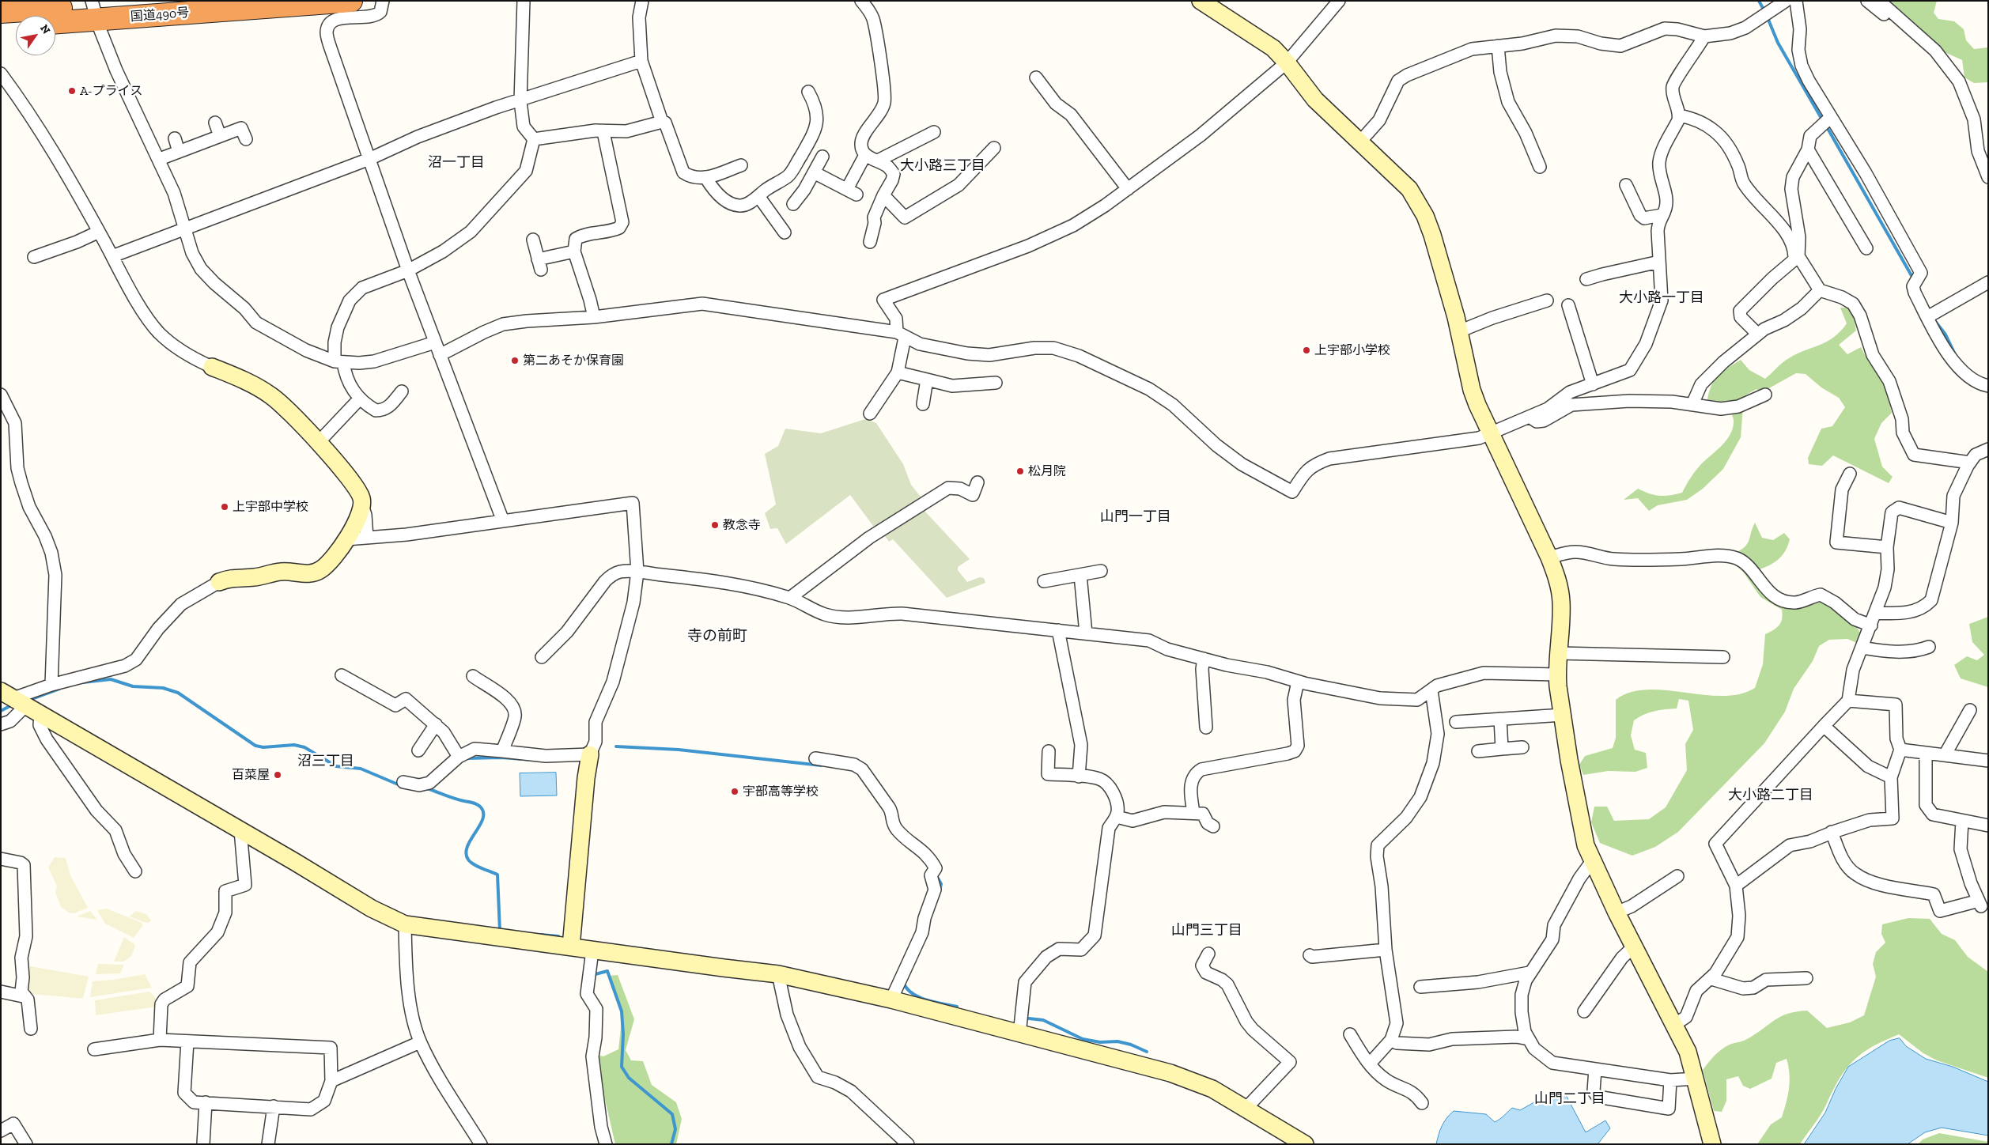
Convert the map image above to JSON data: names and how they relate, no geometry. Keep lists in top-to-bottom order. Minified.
{"streets":{"highway":["国道490号"]},"districts":["沼一丁目","大小路三丁目","大小路一丁目","山門一丁目","寺の前町","沼三丁目","大小路二丁目","山門三丁目","山門二丁目"],"places":["A-プライス","上宇部小学校","第二あそか保育園","松月院","上宇部中学校","教念寺","百菜屋","宇部高等学校"],"north":"top right"}
